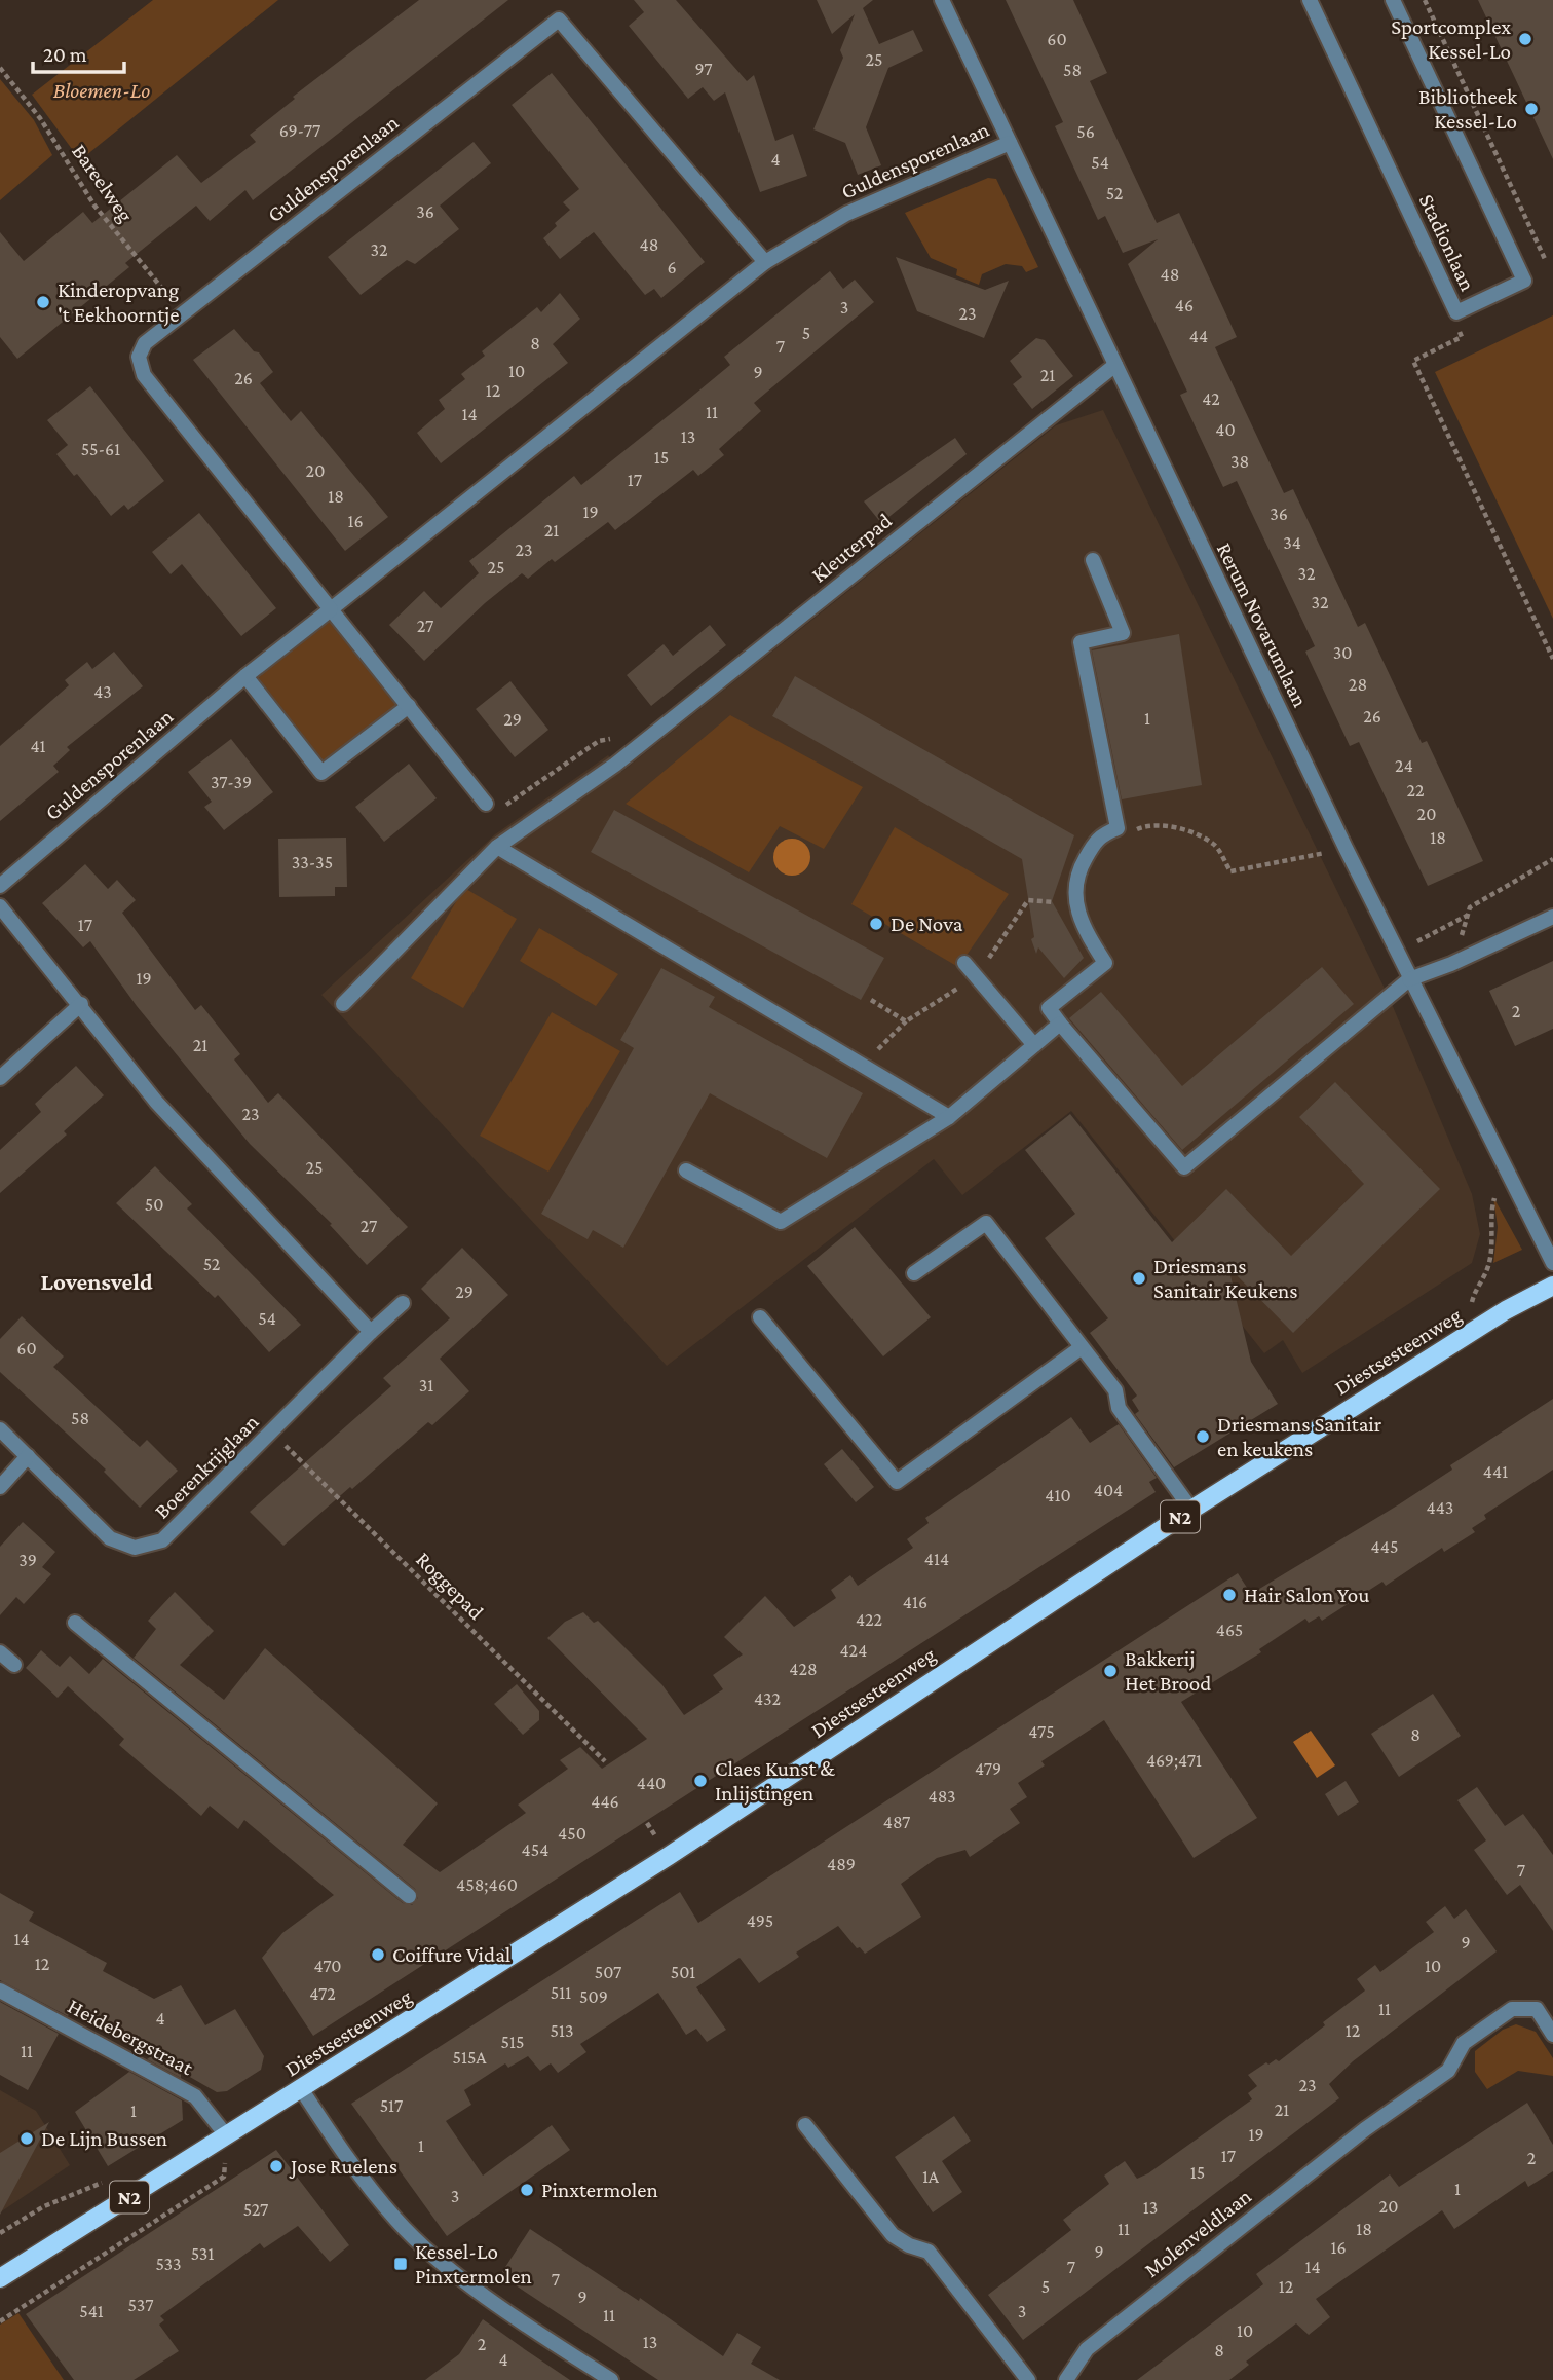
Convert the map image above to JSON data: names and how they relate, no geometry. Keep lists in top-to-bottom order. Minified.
{"streets":{"main road":["Diestsesteenweg","N2"],"street":["Guldensporenlaan","Stadionlaan","Kleuterpad","Rerum Novarumlaan","Boerenkrijglaan","Heidebergstraat","Molenveldlaan"],"path":["Bareelweg","Roggepad"]},"crossings":[["Guldensporenlaan","Bareelweg"],["Guldensporenlaan","Rerum Novarumlaan"],["Kleuterpad","Rerum Novarumlaan"],["Diestsesteenweg","Heidebergstraat"],["Boerenkrijglaan","Roggepad"]],"districts":["Lovensveld"],"parks":["Bloemen-Lo"],"places":{"other":["Sportcomplex Kessel-Lo","Bibliotheek Kessel-Lo","Kinderopvang 't Eekhoorntje","De Nova","Driesmans Sanitair Keukens","Driesmans Sanitair en keukens","Hair Salon You","Bakkerij Het Brood","Claes Kunst & Inlijstingen","Coiffure Vidal","De Lijn Bussen","Jose Ruelens","Pinxtermolen"],"transit":["Kessel-Lo Pinxtermolen"]},"house_numbers":["60","25","97","58","69-77","56","4","54","52","36","48","32","6","48","46","3","23","5","44","8","7","10","9","21","26","12","42","11","14","40","13","55-61","15","38","20","17","18","19","36","16","21","34","23","25","32","32","27","30","28","43","26","1","29","41","24","37-39","22","20","18","33-35","17","19","2","21","23","25","50","27","52","29","54","60","31","58","441","404","410","443","445","414","39","416","422","465","424","428","432","475","8","469;471","479","440","483","446","487","450","454","489","7","458;460","495","14","9","12","470","10","507","501","511","472","509","11","4","513","12","515","11","515A","23","517","21","1","19","1","17","2","15","1A","1","3","20","13","527","11","18","16","9","531","533","7","14","7","5","12","9","537","541","3","11","10","13","2","8","4"],"scale_bar":"20 m"}
